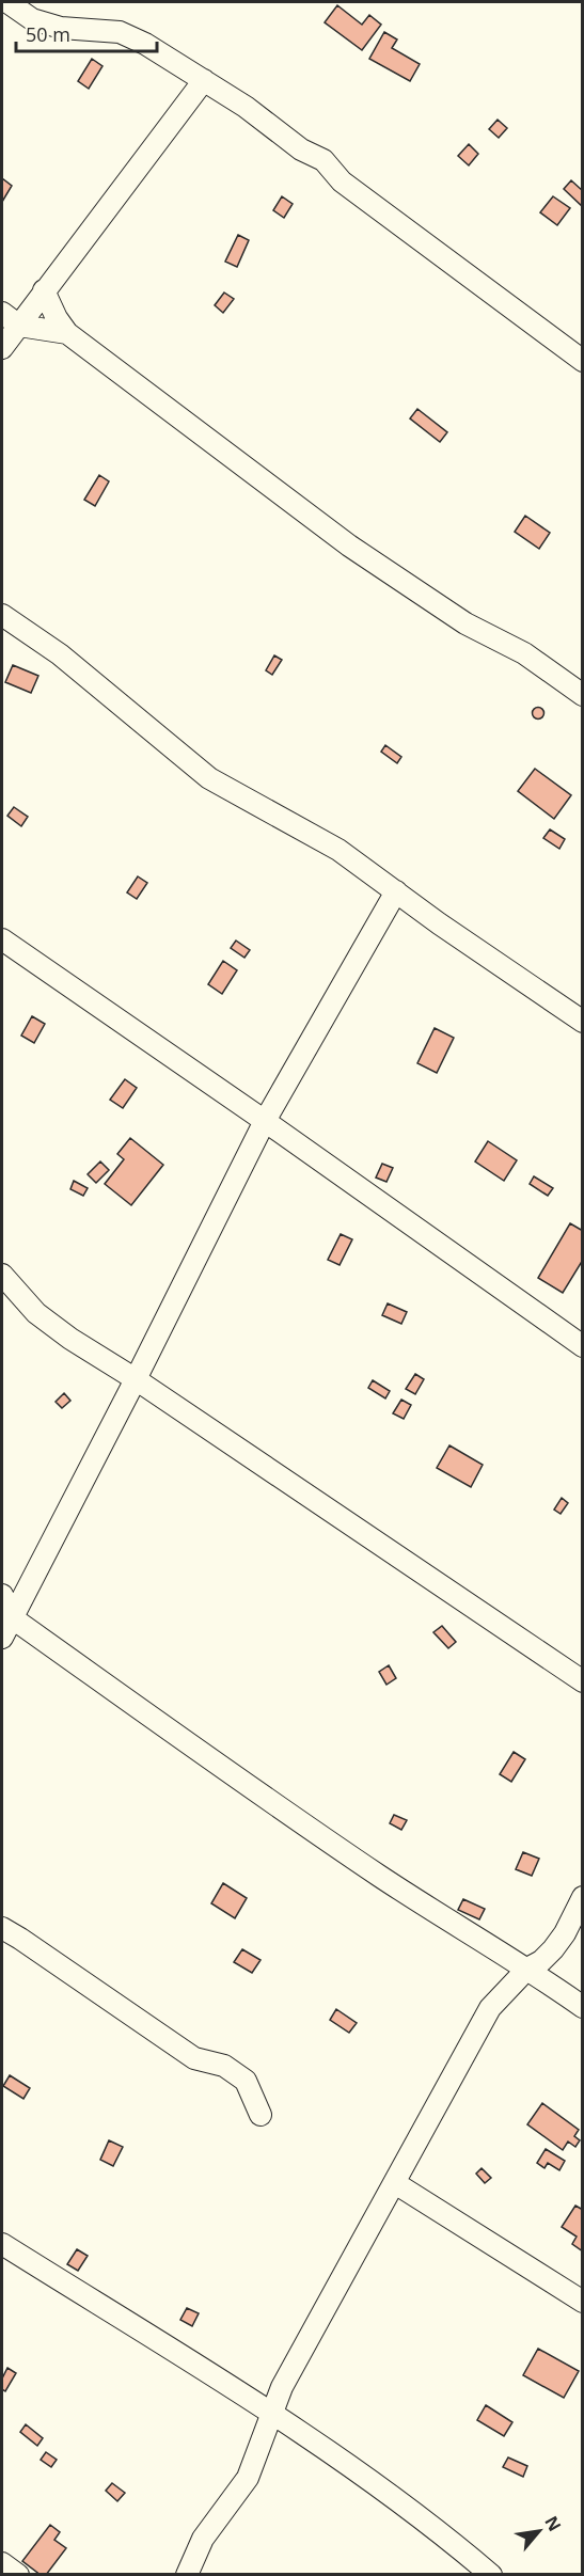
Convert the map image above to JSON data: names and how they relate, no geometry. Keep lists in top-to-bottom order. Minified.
{"scale_bar":"50 m","north":"top right"}
